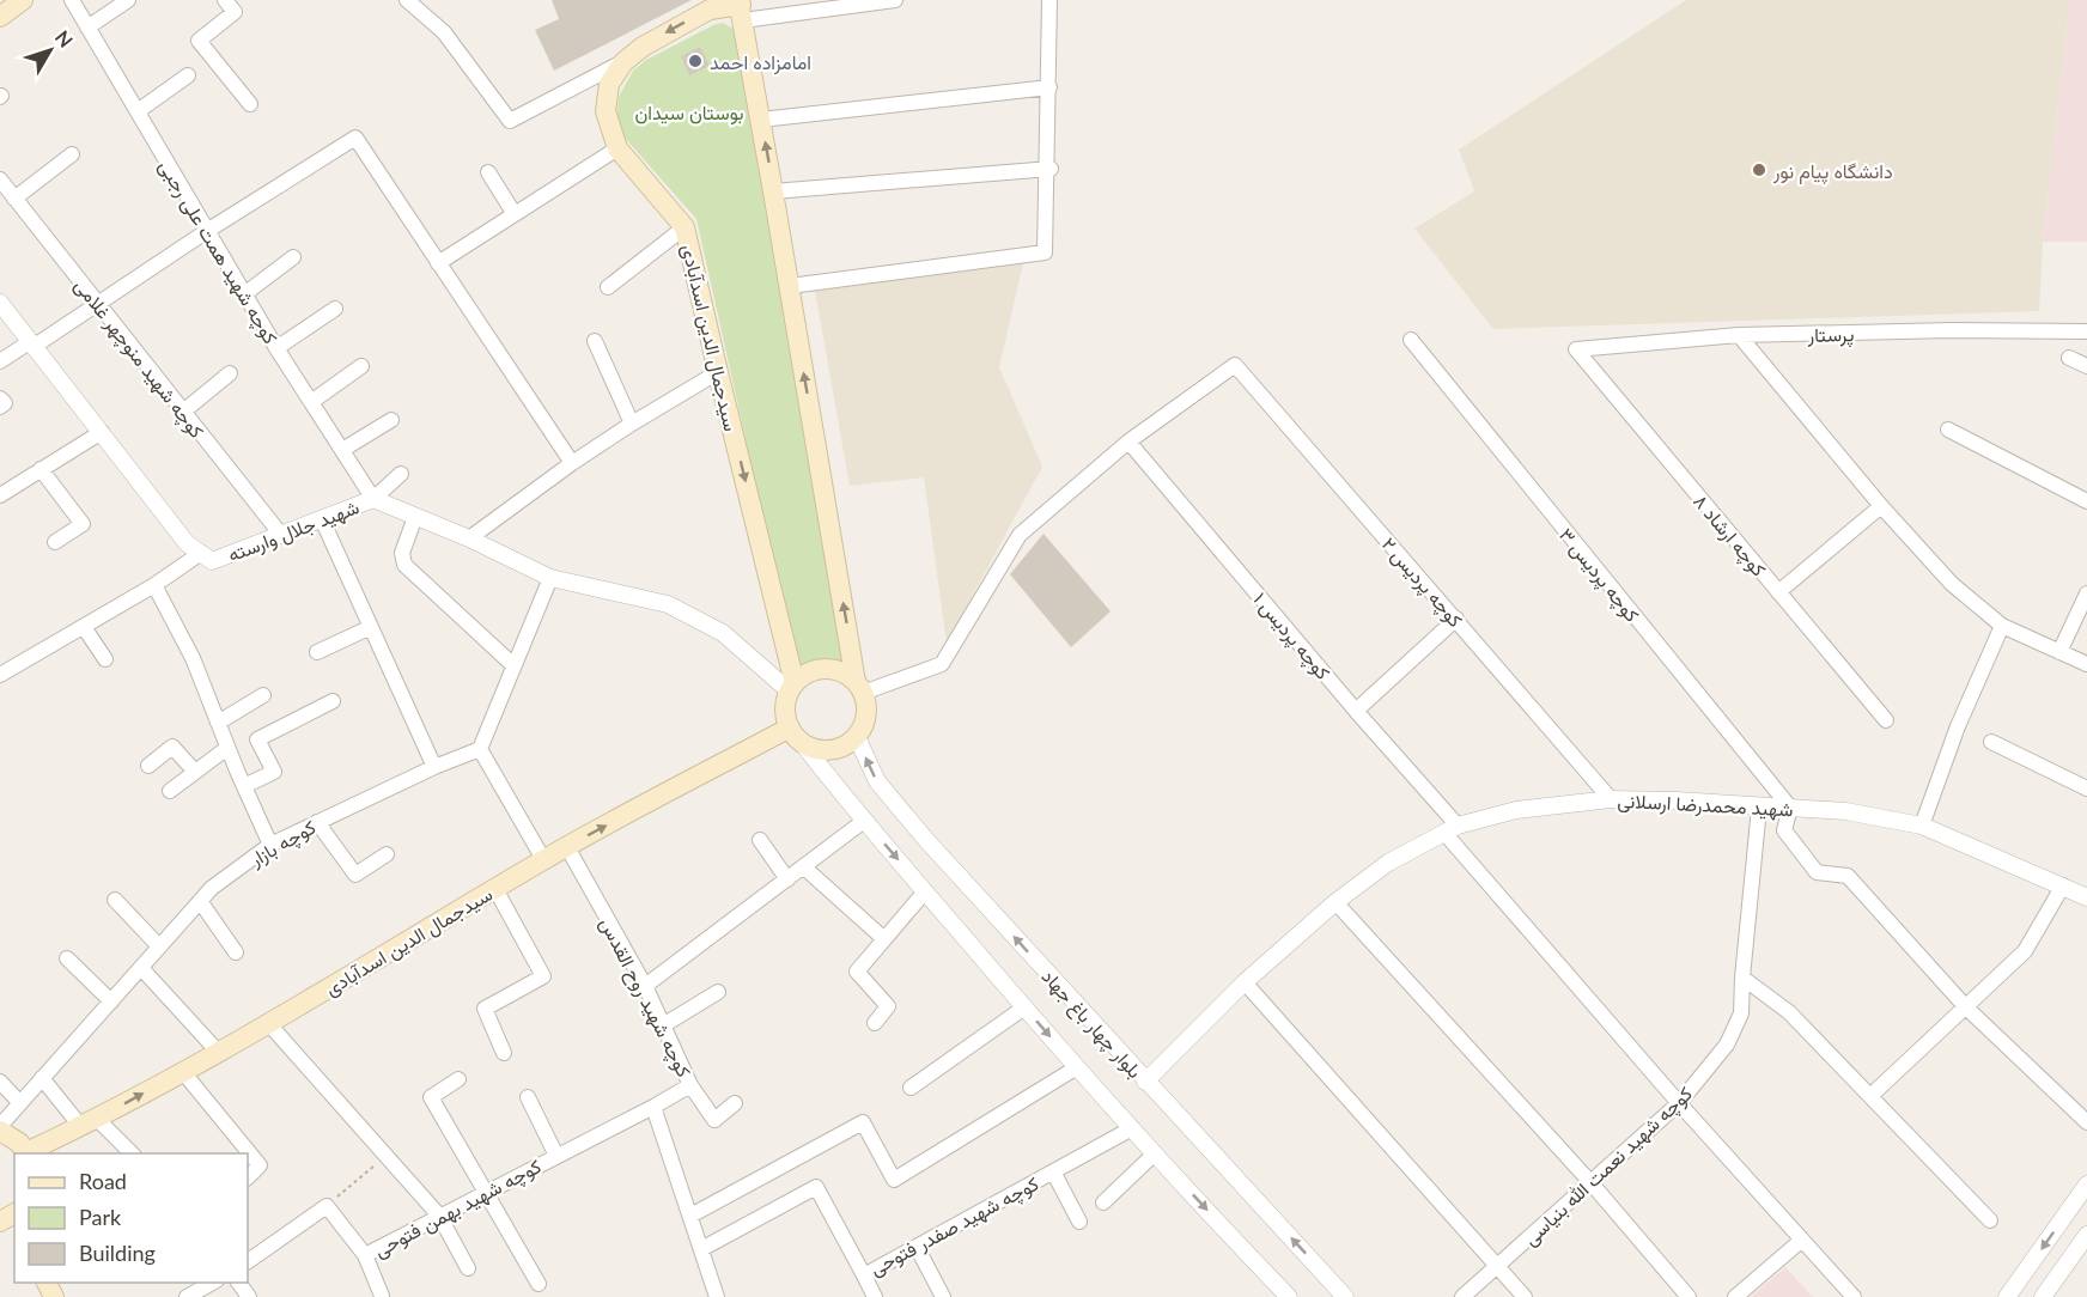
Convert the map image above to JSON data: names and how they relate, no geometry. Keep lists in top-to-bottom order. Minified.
{"streets":{"main road":["سیدجمال الدین اسدآبادی"],"street":["کوچه شهید همت علی رجبی","پرستار","کوچه شهید منوچهر غلامی","شهید جلال وارسته","کوچه ارشاد ۸","کوچه پردیس ۳","کوچه پردیس ۲","کوچه پردیس ۱","شهید محمدرضا ارسلانی","کوچه بازار","کوچه شهید روح القدس","بلوار چهار باغ جهاد","کوچه شهید نعمت الله بنیاسی","کوچه شهید بهمن فتوحی","کوچه شهید صفدر فتوحی"]},"crossings":[["کوچه شهید همت علی رجبی","شهید جلال وارسته"],["پرستار","کوچه ارشاد ۸"],["سیدجمال الدین اسدآبادی","شهید جلال وارسته"],["سیدجمال الدین اسدآبادی","کوچه شهید روح القدس"],["سیدجمال الدین اسدآبادی","بلوار چهار باغ جهاد"],["کوچه شهید منوچهر غلامی","شهید جلال وارسته"],["شهید جلال وارسته","بلوار چهار باغ جهاد"],["کوچه پردیس ۳","شهید محمدرضا ارسلانی"],["کوچه پردیس ۲","کوچه پردیس ۱"],["کوچه پردیس ۲","شهید محمدرضا ارسلانی"],["کوچه پردیس ۱","شهید محمدرضا ارسلانی"],["کوچه پردیس ۱","کوچه شهید نعمت الله بنیاسی"],["شهید محمدرضا ارسلانی","بلوار چهار باغ جهاد"],["شهید محمدرضا ارسلانی","کوچه شهید نعمت الله بنیاسی"],["کوچه شهید روح القدس","کوچه شهید بهمن فتوحی"],["بلوار چهار باغ جهاد","کوچه شهید صفدر فتوحی"]],"parks":["بوستان سیدان"],"places":["امامزاده احمد","دانشگاه پیام نور"],"legend":["Road","Park","Building"],"north":"top right"}
